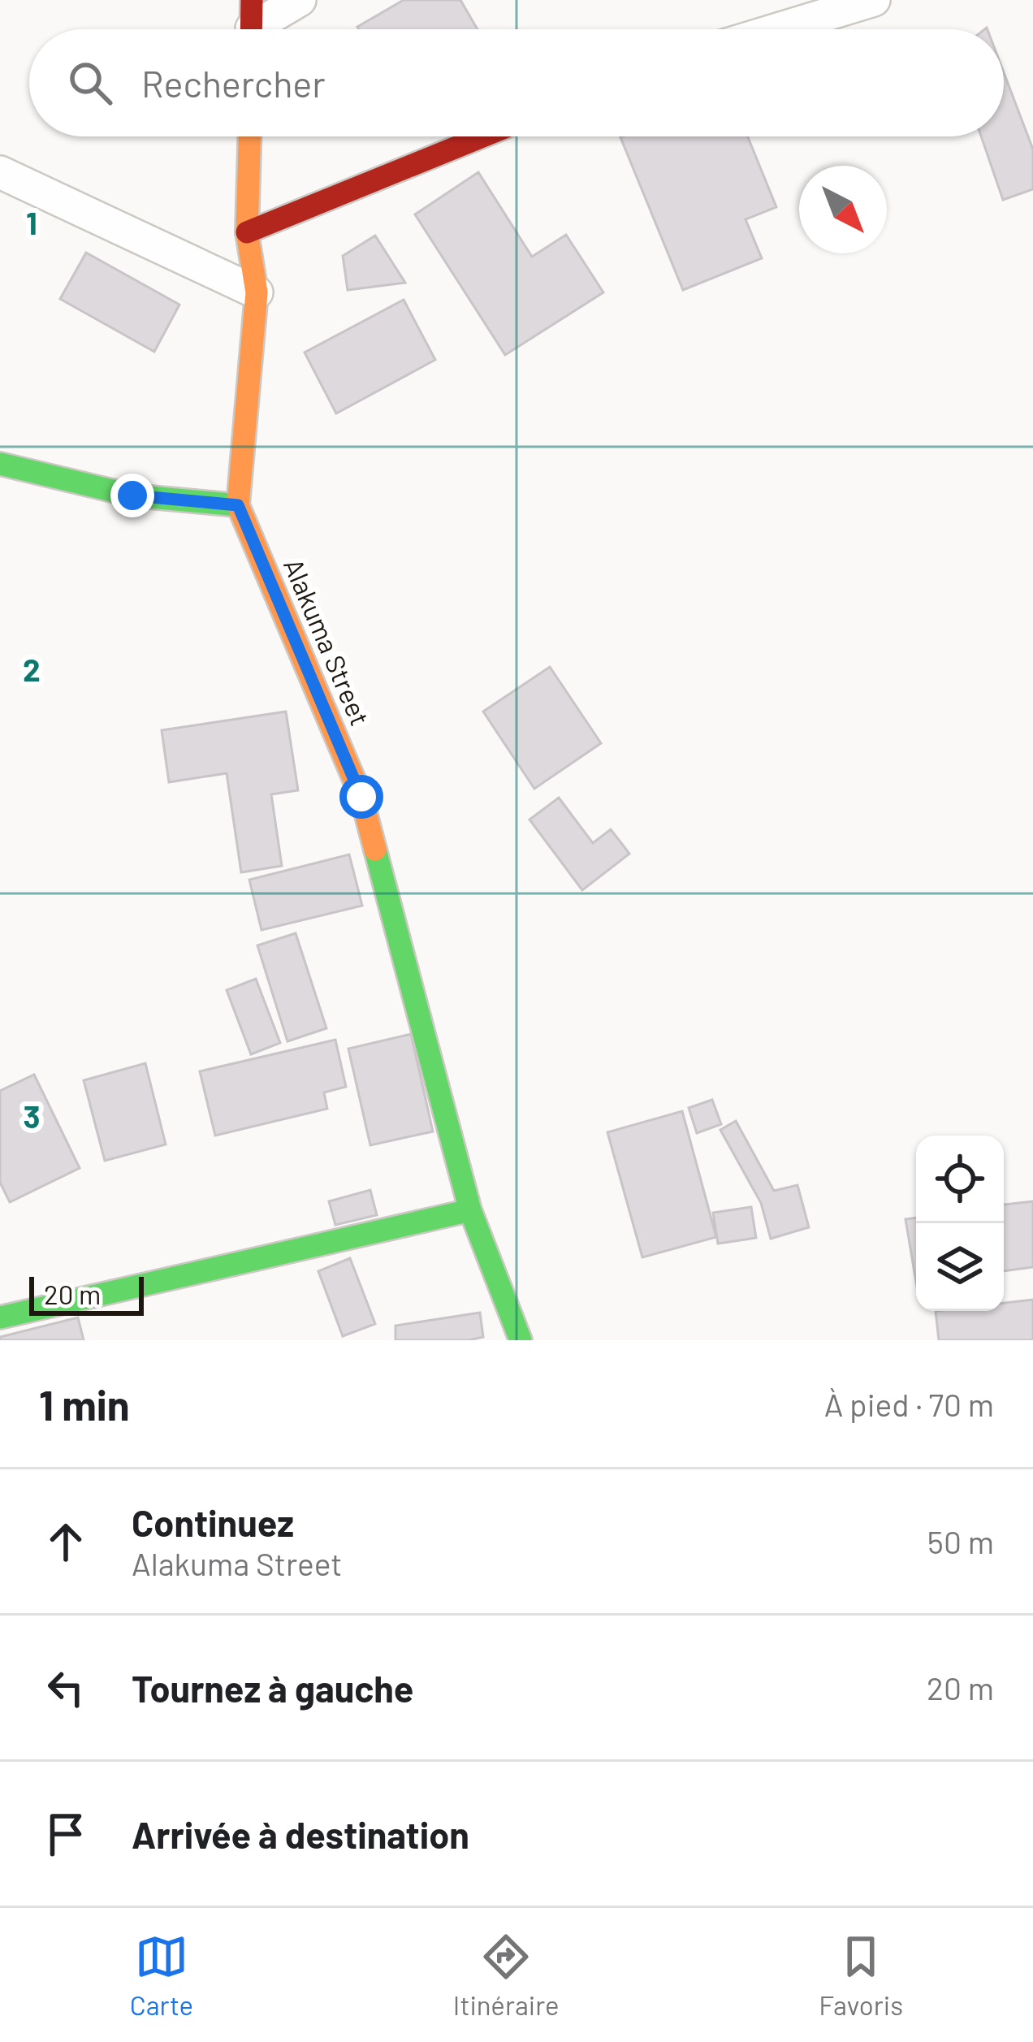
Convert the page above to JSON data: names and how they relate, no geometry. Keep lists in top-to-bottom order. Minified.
{"streets":{"street":["Alakuma Street"]},"scale_bar":"20 m","north":"bottom right","page":{"search":"Rechercher","scale":"20 m","heading":["1 min","À pied · 70 m"],"list":[["Continuez","Alakuma Street","50 m"],["Tournez à gauche","20 m"],"Arrivée à destination"],"nav":["Carte","Itinéraire","Favoris"]},"grid":{"rows":["1","2","3"]}}
